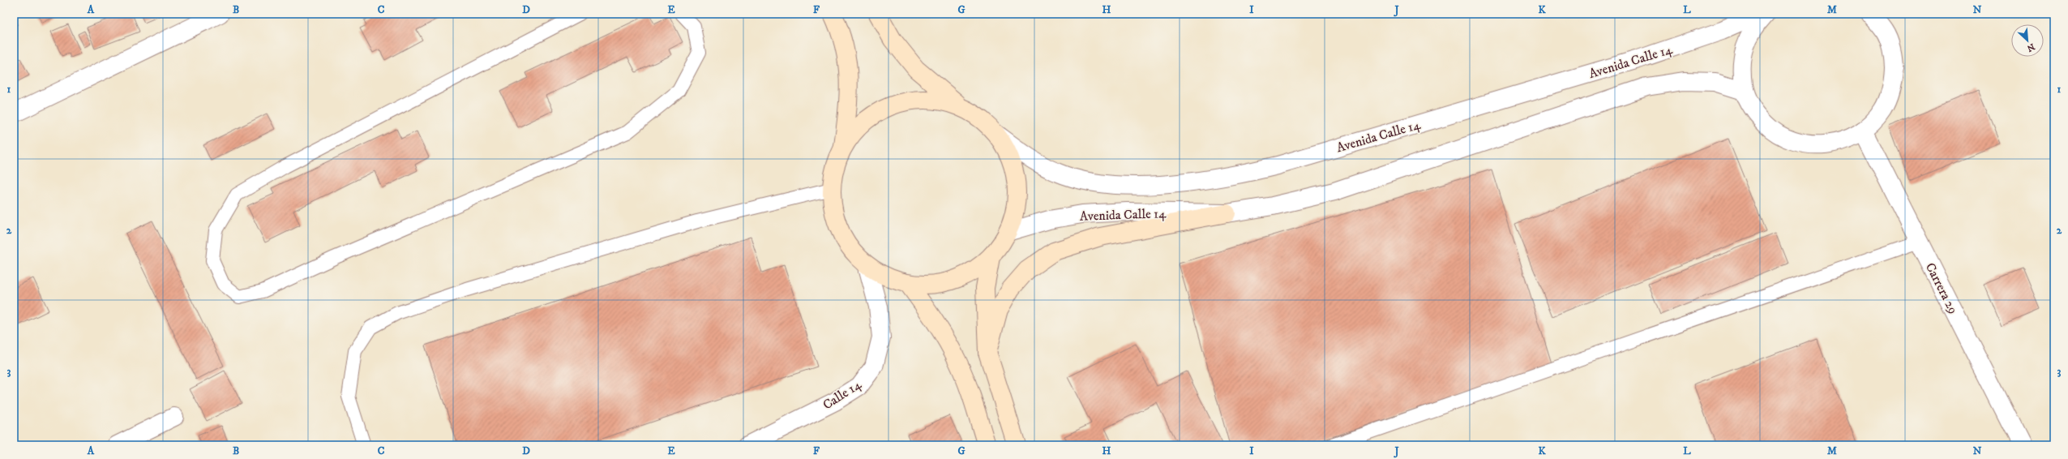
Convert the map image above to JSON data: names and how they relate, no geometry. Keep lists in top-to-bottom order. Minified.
{"streets":{"street":["Avenida Calle 14","Carrera 29","Calle 14"]},"north":"bottom right","grid":{"columns":["A","B","C","D","E","F","G","H","I","J","K","L","M","N"],"rows":["1","2","3"]}}
